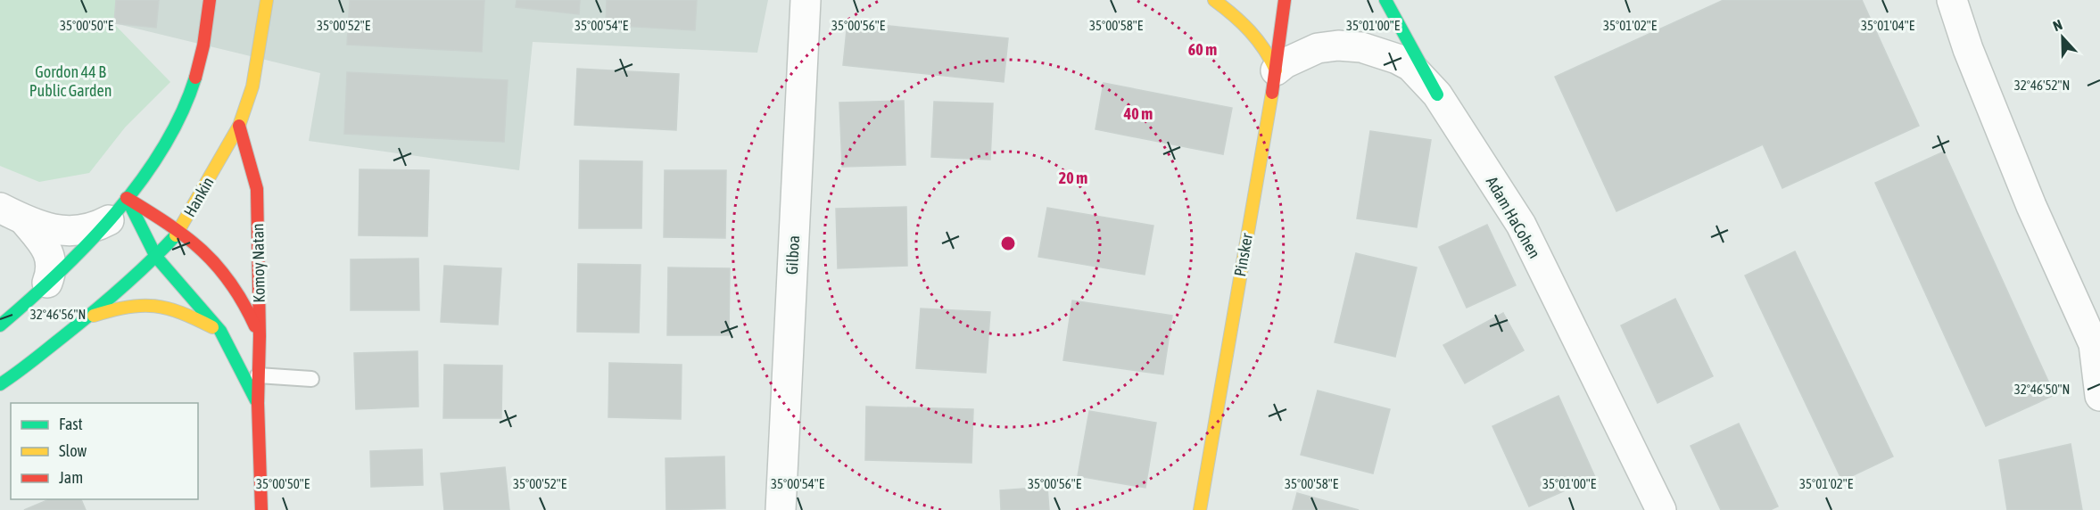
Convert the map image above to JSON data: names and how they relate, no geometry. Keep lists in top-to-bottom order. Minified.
{"streets":{"street":["Hankin","Adam HaCohen","Gilboa","Pinsker","Komoy Natan"]},"crossings":[["Hankin","Komoy Natan"],["Adam HaCohen","Pinsker"]],"parks":["Gordon 44 B Public Garden"],"legend":["Fast","Slow","Jam"],"north":"top","coordinates":["35°00'56\"E","35°01'04\"E","35°00'54\"E","35°00'58\"E","35°00'50\"E","35°00'52\"E","35°01'00\"E","35°01'02\"E","32°46'52\"N","32°46'56\"N","32°46'50\"N"],"rings":["60 m","40 m","20 m"]}
